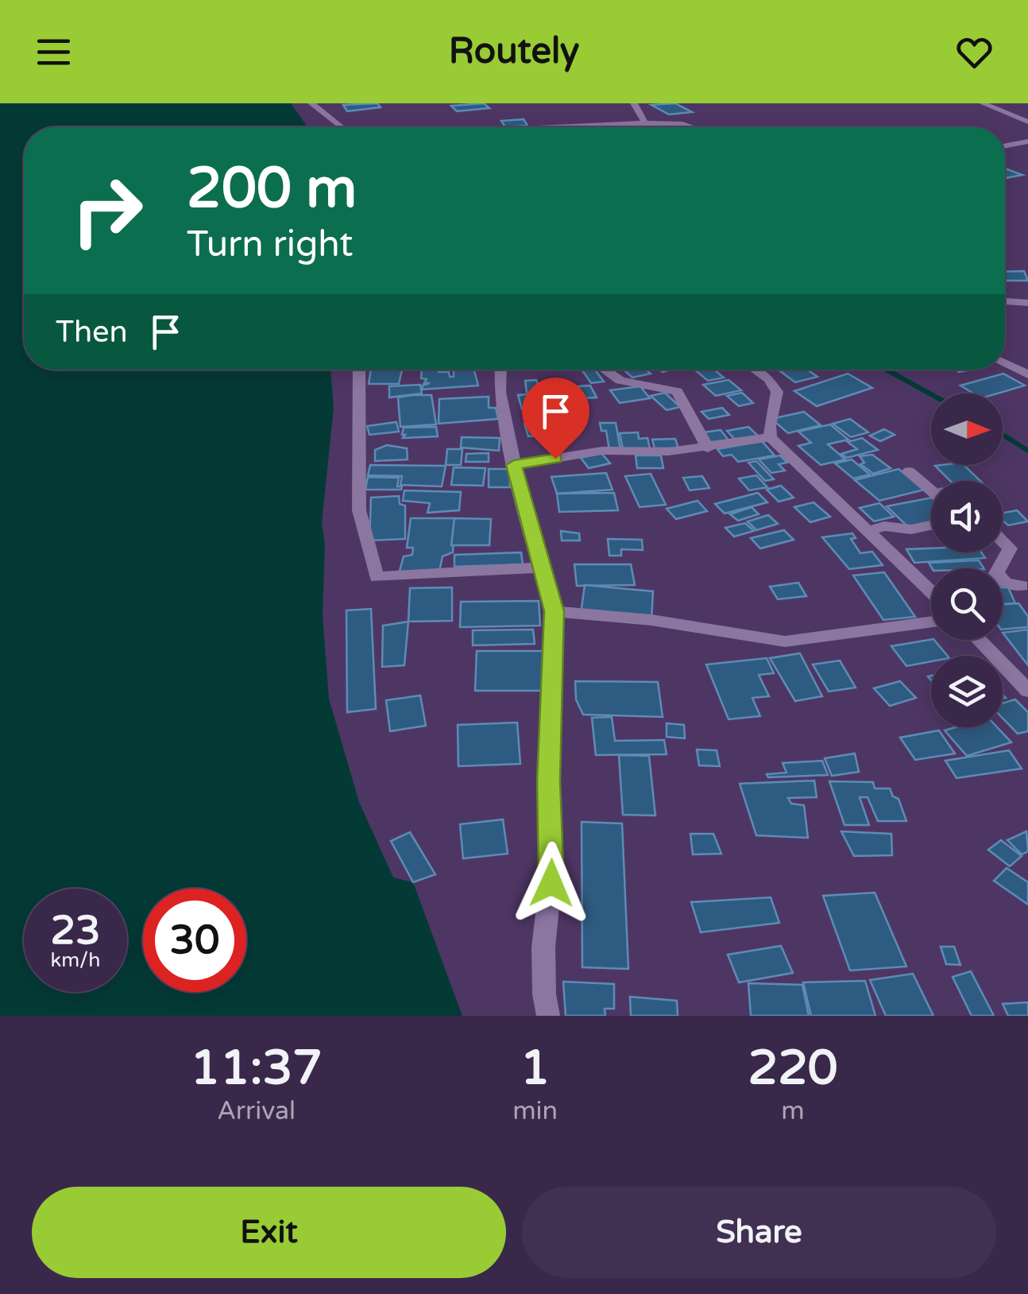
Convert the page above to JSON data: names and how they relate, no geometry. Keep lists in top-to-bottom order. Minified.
{"north":"right","page":{"header":"Routely","turn":["200 m","Turn right"],"then":"Then","speed":"23 km/h","limit":"30","eta":["11:37","Arrival","1","min","220","m"],"buttons":["Exit","Share"]}}
